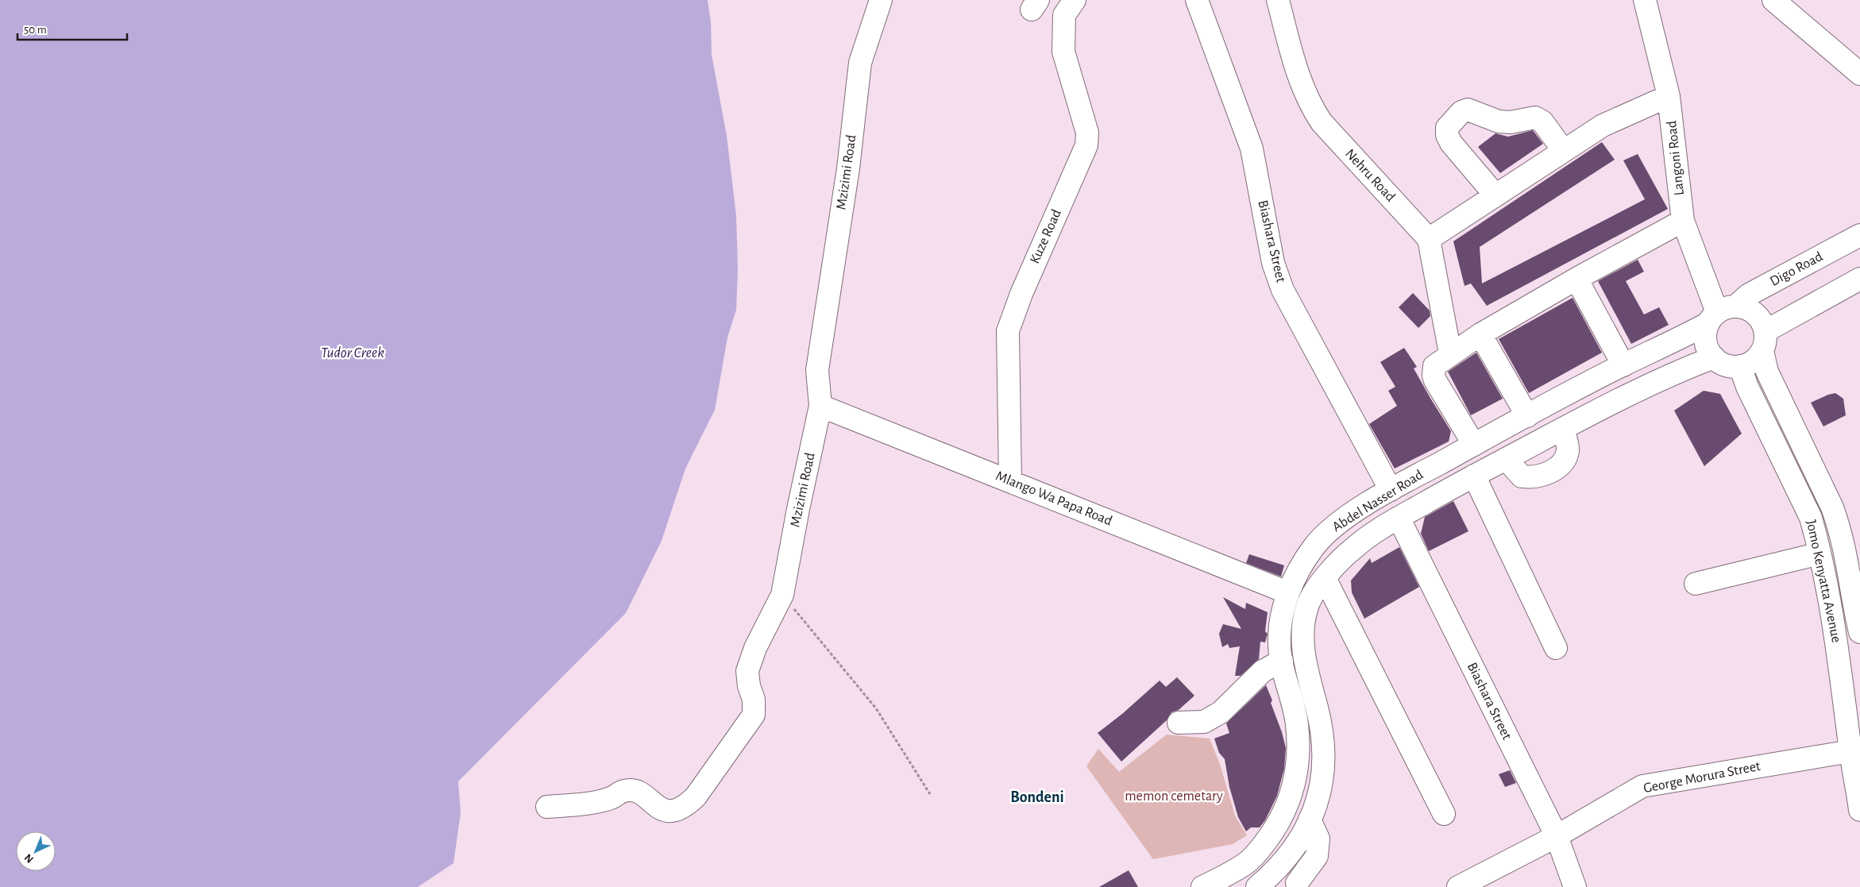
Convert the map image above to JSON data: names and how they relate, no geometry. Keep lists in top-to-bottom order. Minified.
{"streets":{"main road":["Langoni Road","Mzizimi Road","Nehru Road","Kuze Road","Biashara Street","Digo Road","Mlango Wa Papa Road","Abdel Nasser Road","Jomo Kenyatta Avenue","George Morura Street"]},"crossings":[["Langoni Road","Digo Road"],["Langoni Road","Abdel Nasser Road"],["Langoni Road","Jomo Kenyatta Avenue"],["Mzizimi Road","Mlango Wa Papa Road"],["Kuze Road","Mlango Wa Papa Road"],["Biashara Street","Abdel Nasser Road"],["Biashara Street","George Morura Street"],["Digo Road","Abdel Nasser Road"],["Digo Road","Jomo Kenyatta Avenue"],["Mlango Wa Papa Road","Abdel Nasser Road"],["Abdel Nasser Road","Jomo Kenyatta Avenue"],["Jomo Kenyatta Avenue","George Morura Street"]],"districts":["Bondeni"],"water":["Tudor Creek"],"parks":["memon cemetary"],"scale_bar":"50 m","north":"bottom left"}
